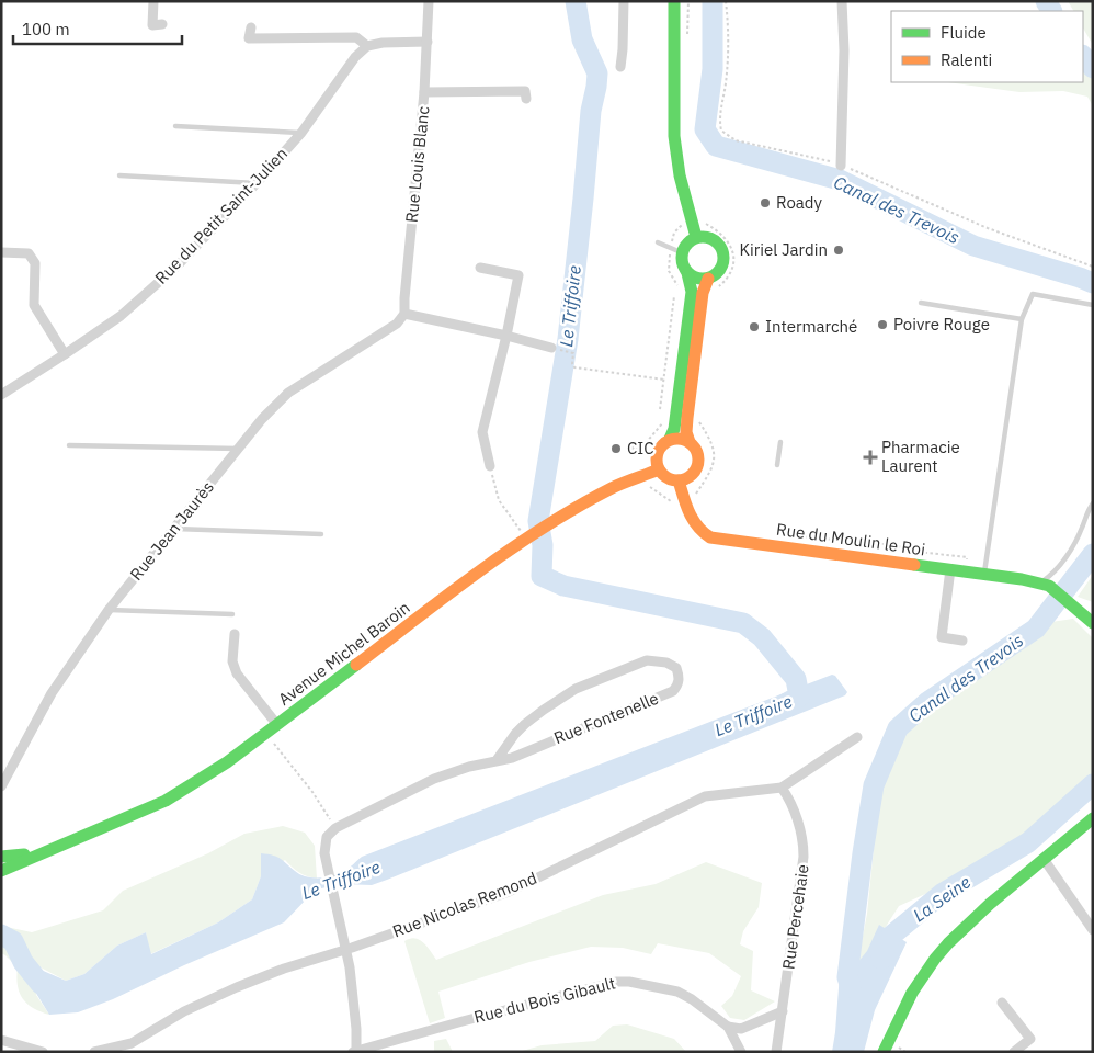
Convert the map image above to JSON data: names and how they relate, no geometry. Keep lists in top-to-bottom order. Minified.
{"streets":{"street":["Rue Louis Blanc","Rue du Petit Saint-Julien","Rue Jean Jaurès","Rue du Moulin le Roi","Avenue Michel Baroin","Rue Fontenelle","Rue Nicolas Remond","Rue Percehaie","Rue du Bois Gibault"]},"crossings":[["Rue Louis Blanc","Rue Jean Jaurès"],["Rue du Moulin le Roi","Avenue Michel Baroin"],["Rue Nicolas Remond","Rue Percehaie"]],"water":["Canal des Trevois","Le Triffoire","La Seine"],"places":{"other":["Roady","Kiriel Jardin","Poivre Rouge","Intermarché","CIC"],"health":["Pharmacie Laurent"]},"legend":["Fluide","Ralenti"],"scale_bar":"100 m"}
